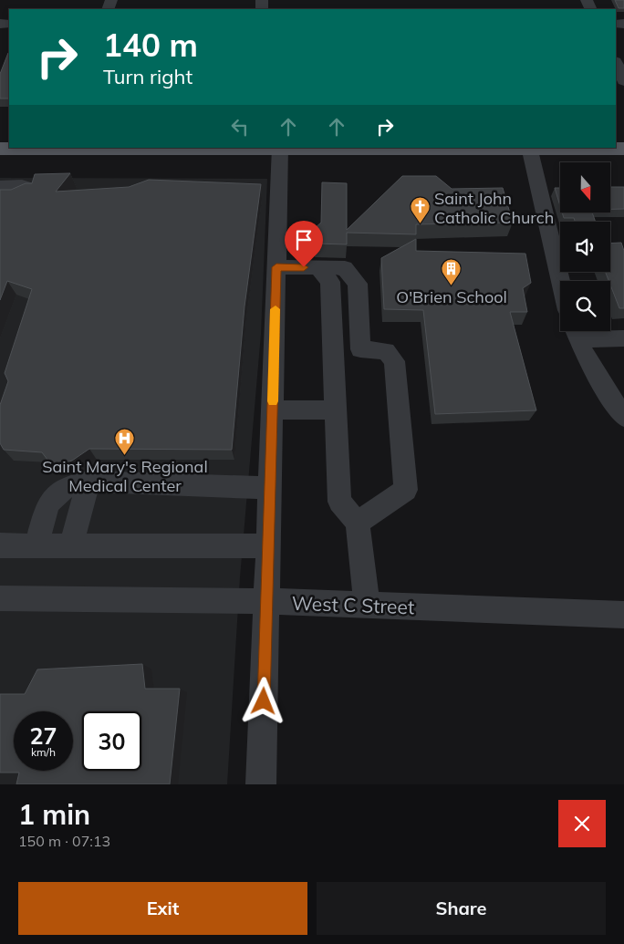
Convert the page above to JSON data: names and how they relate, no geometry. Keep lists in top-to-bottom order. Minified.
{"streets":{"street":["West C Street"]},"places":{"church":["Saint John Catholic Church"],"building":["O'Brien School"],"hospital":["Saint Mary's Regional Medical Center"]},"north":"bottom","page":{"turn":["140 m","Turn right"],"speed":"27 km/h","limit":"30","heading":["1 min","150 m · 07:13"],"buttons":["Exit","Share"]}}
